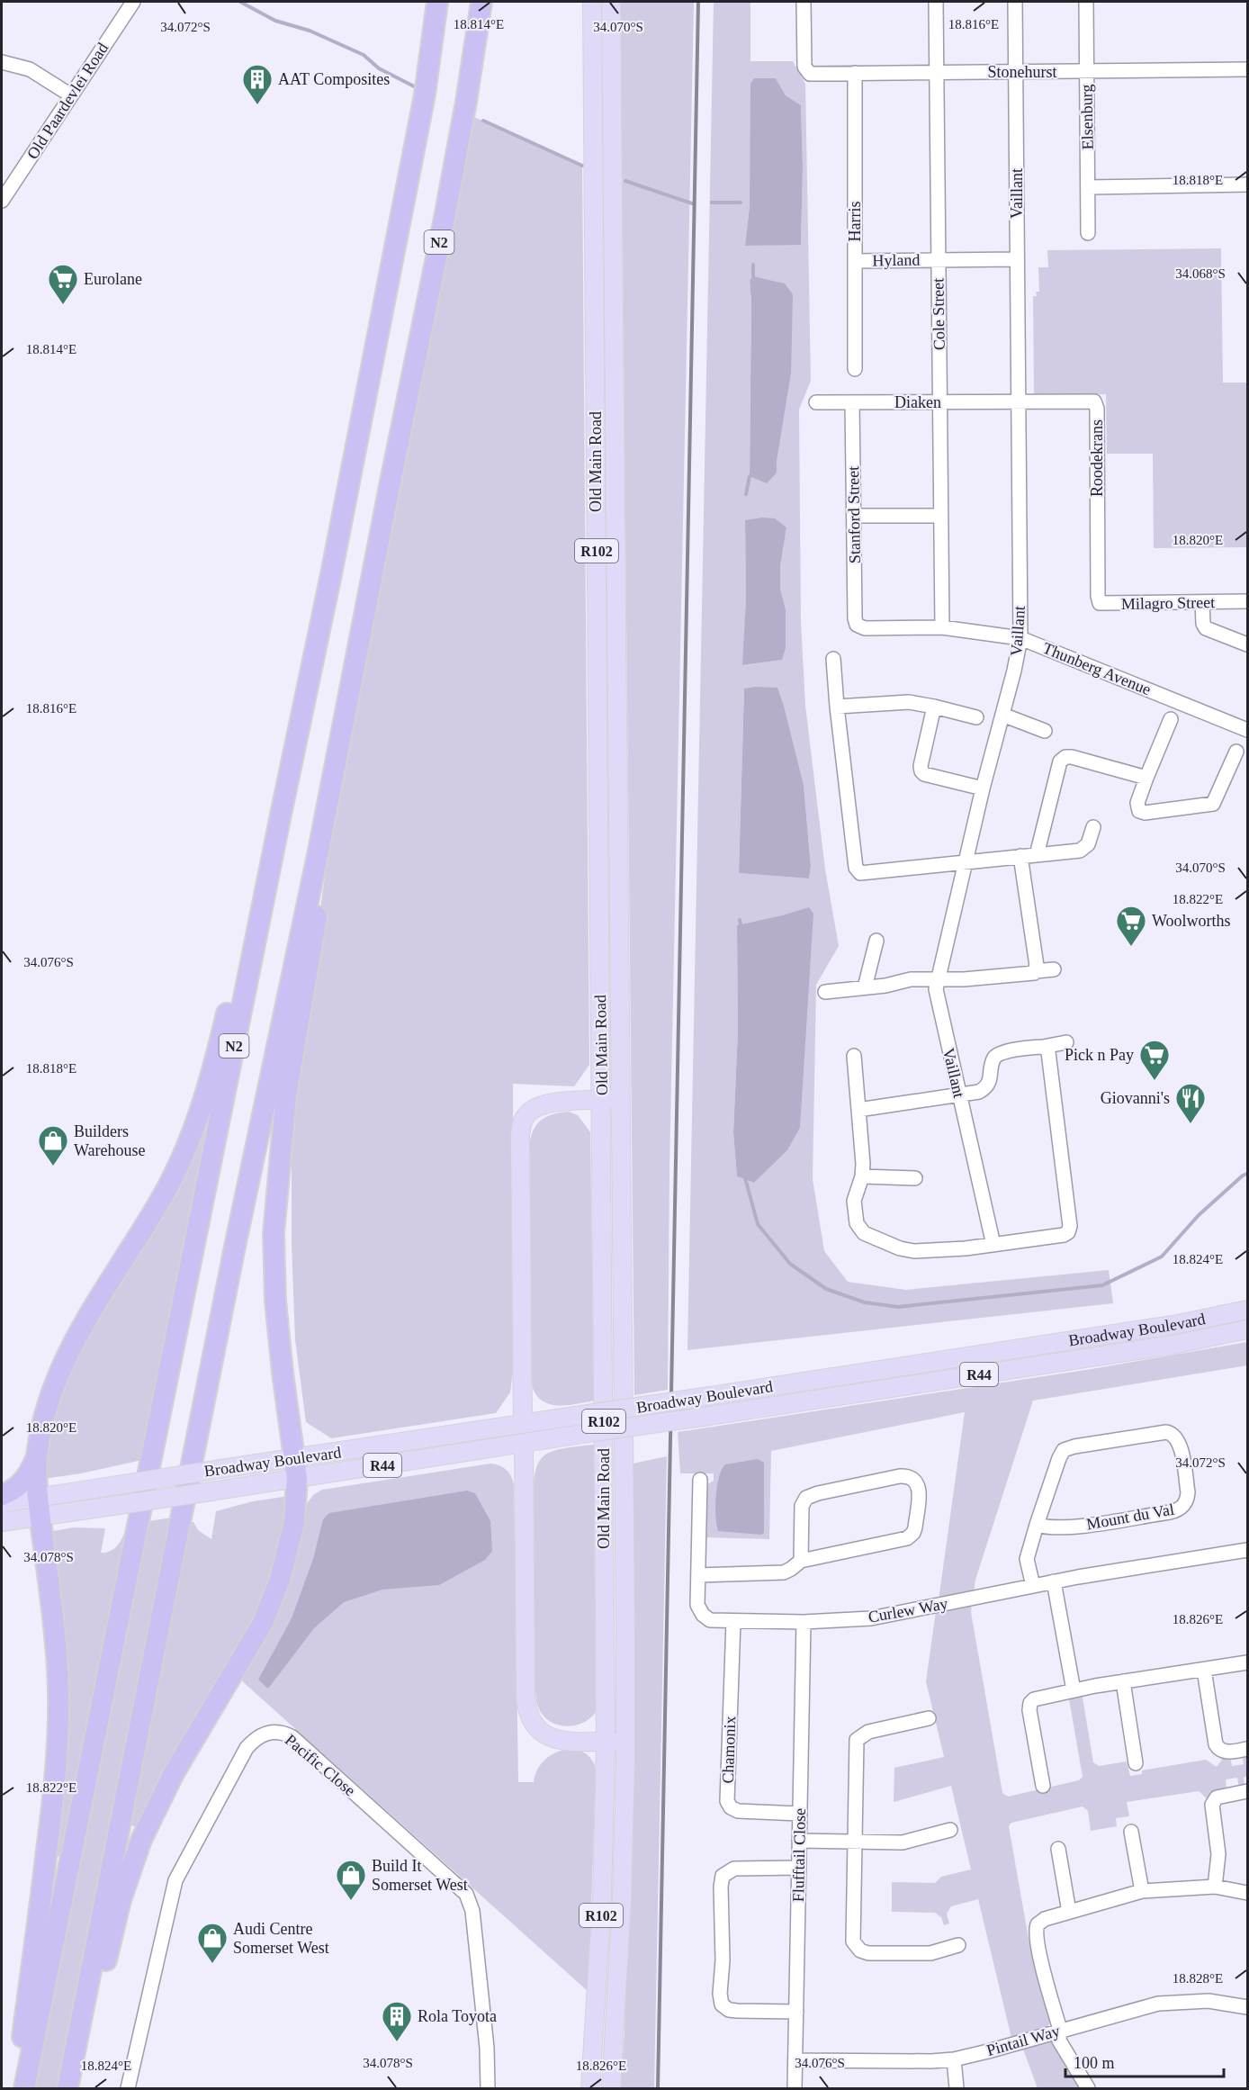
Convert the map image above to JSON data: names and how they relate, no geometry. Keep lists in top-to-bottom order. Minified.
{"streets":{"highway":["N2"],"main road":["Old Main Road","R102","Broadway Boulevard","R44"],"street":["Stonehurst","Old Paardevlei Road","Elsenburg","Vaillant","Harris","Hyland","Cole Street","Diaken","Roodekrans","Stanford Street","Milagro Street","Thunberg Avenue","Mount du Val","Curlew Way","Chamonix","Pacific Close","Flufftail Close","Pintail Way"]},"crossings":[["Stonehurst","Elsenburg"],["Stonehurst","Vaillant"],["Stonehurst","Harris"],["Stonehurst","Cole Street"],["Vaillant","Hyland"],["Vaillant","Diaken"],["Vaillant","Roodekrans"],["Vaillant","Thunberg Avenue"],["Harris","Hyland"],["Hyland","Cole Street"],["Cole Street","Diaken"],["Cole Street","Thunberg Avenue"],["Diaken","Roodekrans"],["Diaken","Stanford Street"],["Roodekrans","Milagro Street"],["Stanford Street","Thunberg Avenue"],["Mount du Val","Curlew Way"],["Curlew Way","Chamonix"],["Curlew Way","Flufftail Close"],["Chamonix","Flufftail Close"],["Flufftail Close","Pintail Way"]],"places":{"building":["AAT Composites","Rola Toyota"],"supermarket":["Eurolane","Woolworths","Pick n Pay"],"restaurant":["Giovanni's"],"shop":["Builders Warehouse","Build It Somerset West","Audi Centre Somerset West"]},"scale_bar":"100 m","coordinates":["18.814°E","18.816°E","34.072°S","34.070°S","18.818°E","34.068°S","18.820°E","18.822°E","34.076°S","18.824°E","34.078°S","18.826°E","18.828°E"]}
